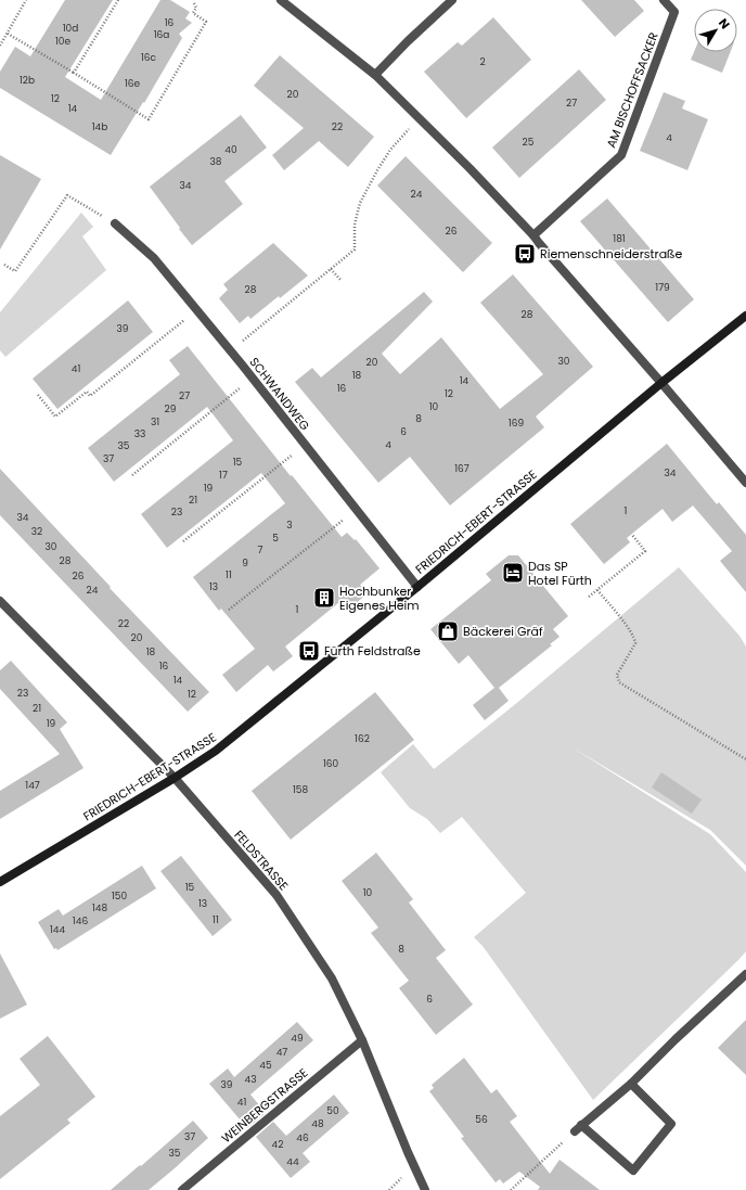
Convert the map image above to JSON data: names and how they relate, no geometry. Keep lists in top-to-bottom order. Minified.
{"streets":{"street":["AM BISCHOFFSACKER","SCHWANDWEG","FRIEDRICH-EBERT-STRASSE","FELDSTRASSE","WEINBERGSTRASSE"]},"crossings":[["SCHWANDWEG","FRIEDRICH-EBERT-STRASSE"],["FRIEDRICH-EBERT-STRASSE","FELDSTRASSE"],["FELDSTRASSE","WEINBERGSTRASSE"]],"places":{"bus stop":["Riemenschneiderstraße","Fürth Feldstraße"],"hotel":["Das SP Hotel Fürth"],"building":["Hochbunker Eigenes Heim"],"shop":["Bäckerei Gräf"]},"house_numbers":["16","10d","16a","10e","16c","2","12b","16e","20","12","27","14","14b","22","4","25","40","38","34","24","26","181","179","28","28","39","30","20","41","18","14","16","12","27","10","29","8","31","169","6","33","4","35","37","15","167","34","17","19","21","1","23","34","3","32","5","30","7","28","9","11","26","13","24","1","22","20","18","16","14","23","12","21","19","162","160","147","158","15","10","150","13","148","11","146","144","8","6","49","47","45","43","39","41","50","56","48","37","46","42","35","44"],"north":"top right"}
